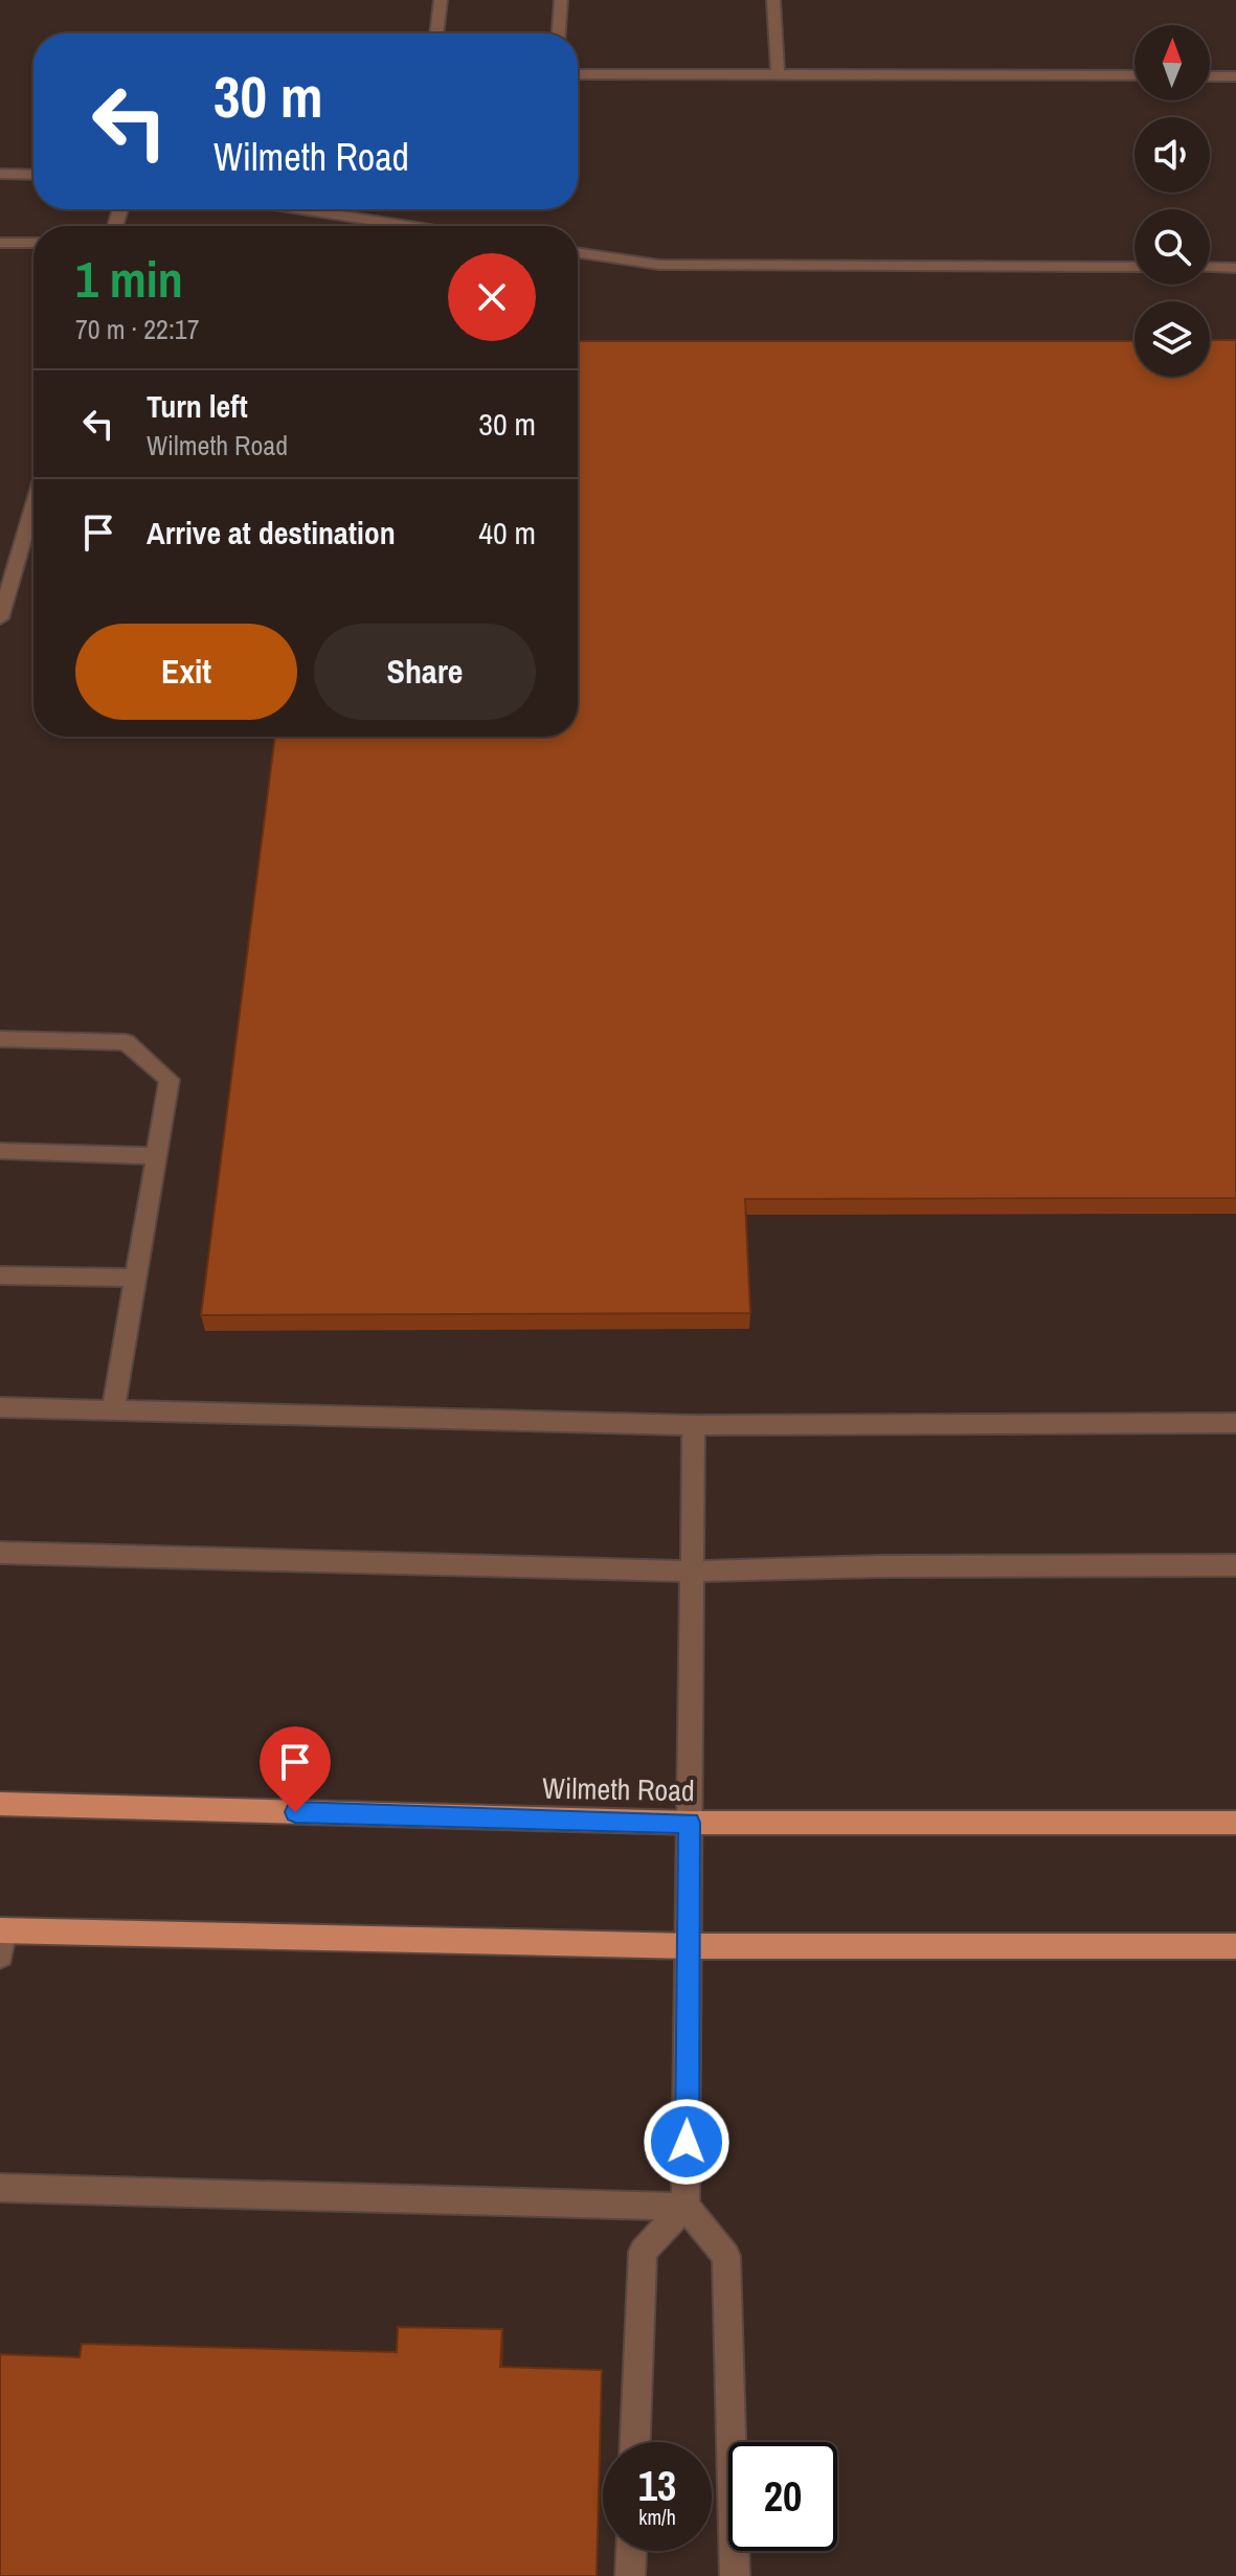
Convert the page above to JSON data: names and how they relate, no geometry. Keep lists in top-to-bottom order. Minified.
{"streets":{"main road":["Wilmeth Road"]},"north":"top","page":{"turn":["30 m","Wilmeth Road"],"heading":["1 min","70 m · 22:17"],"list":[{"name":"Turn left","note":"Wilmeth Road","value":"30 m"},{"name":"Arrive at destination","value":"40 m"}],"buttons":["Exit","Share"],"speed":"13 km/h","limit":"20"}}
